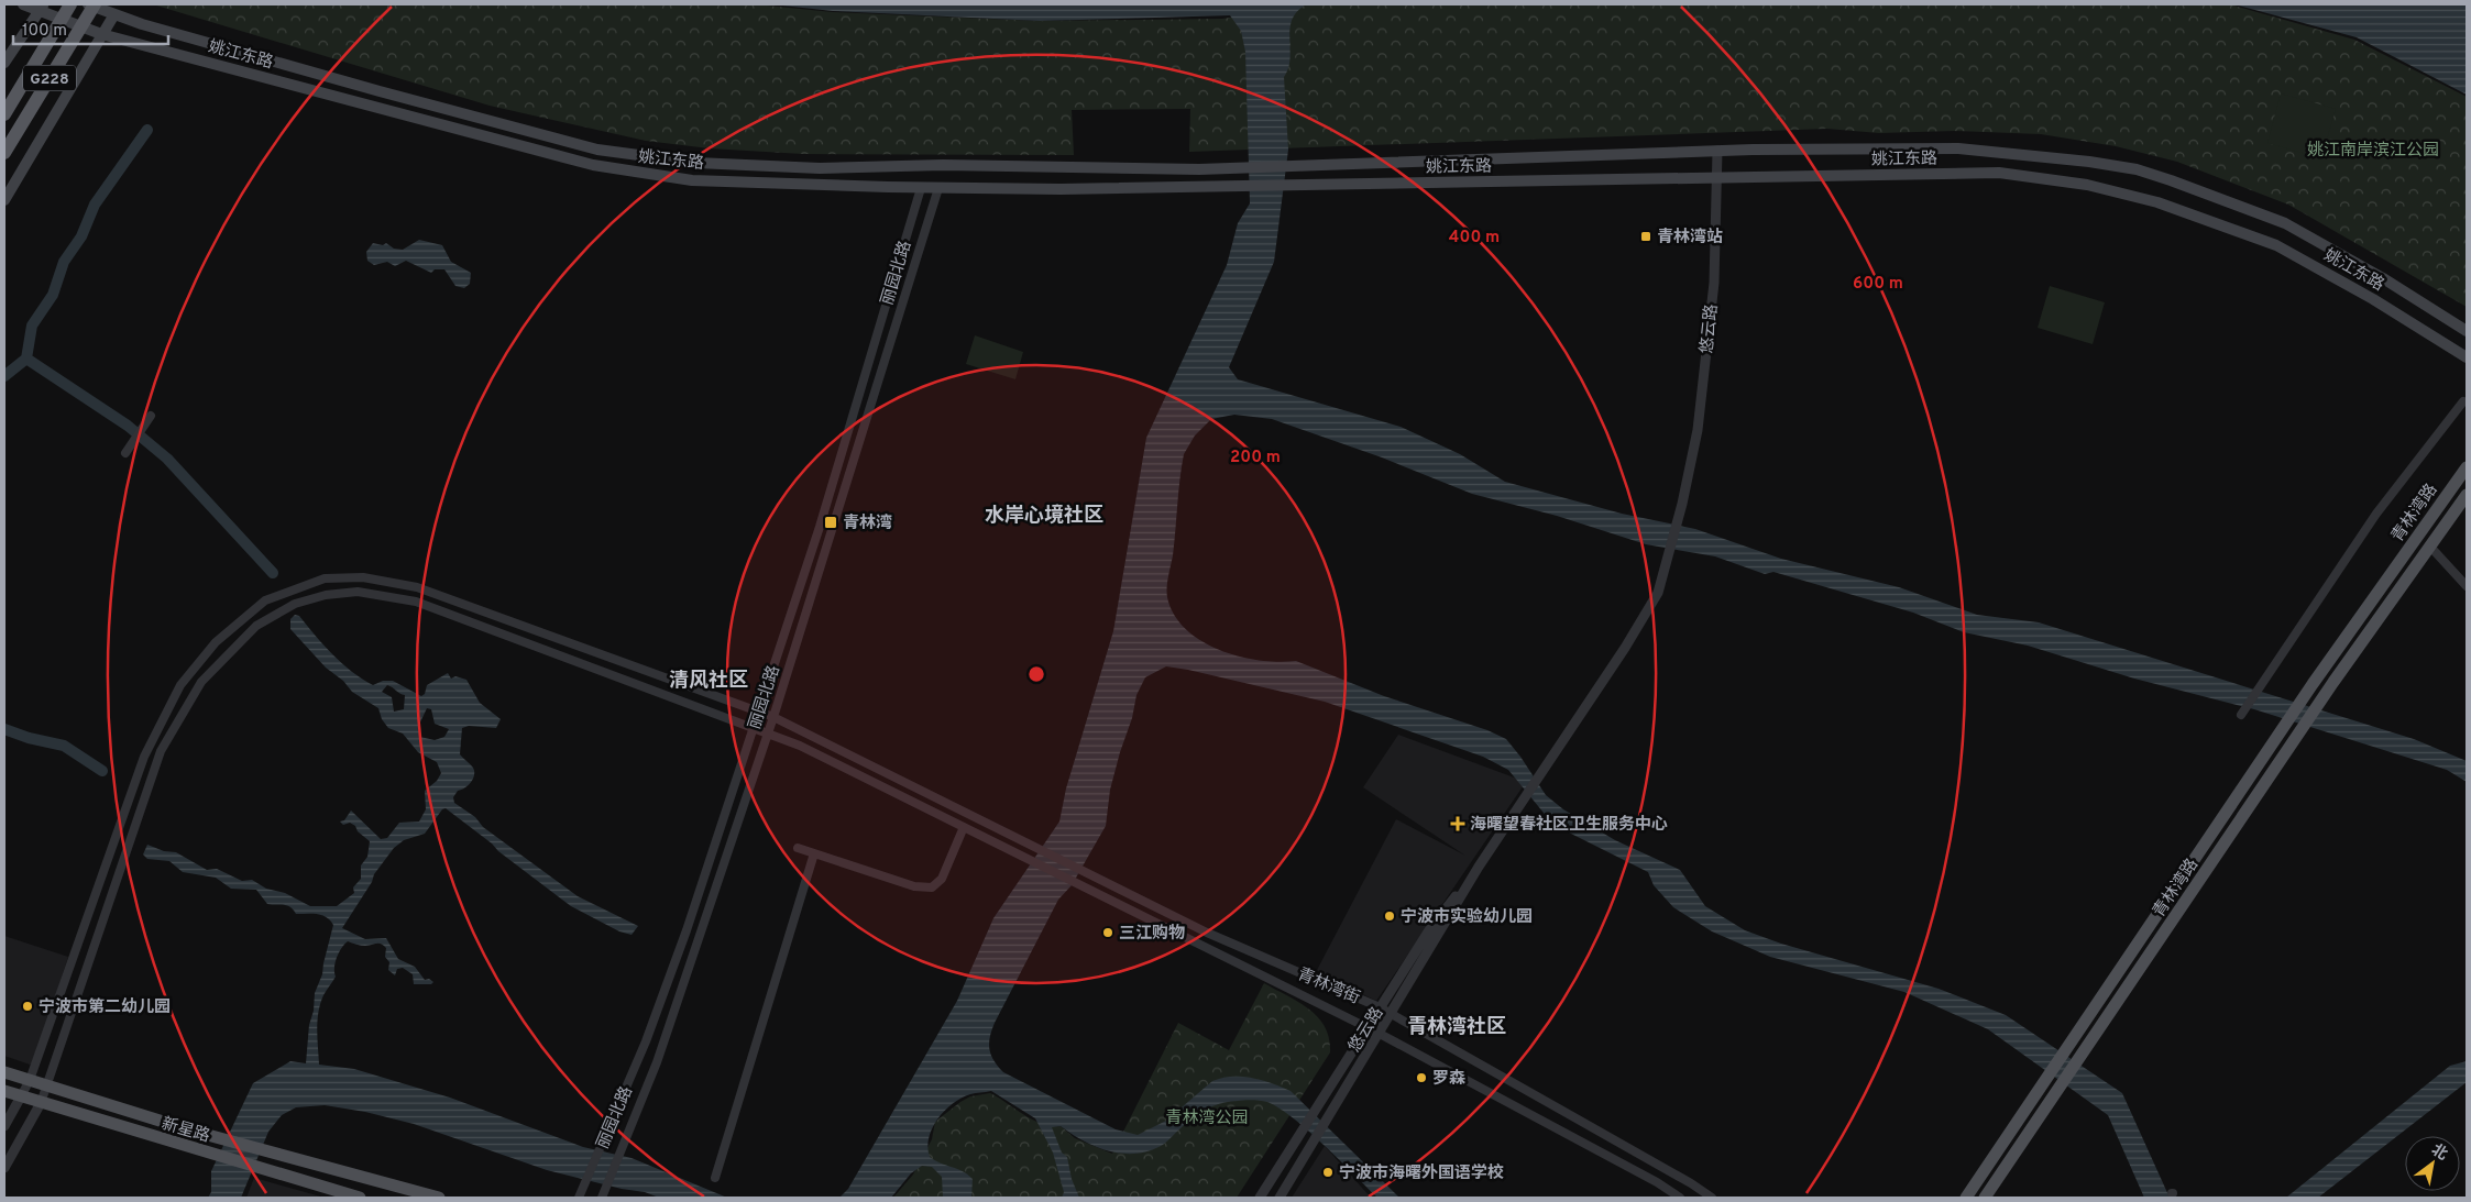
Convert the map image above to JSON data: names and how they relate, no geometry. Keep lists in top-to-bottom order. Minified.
{"streets":{"highway":["G228"],"main road":["姚江东路","青林湾路","新星路"],"street":["丽园北路","悠云路","青林湾街"]},"crossings":[["姚江东路","丽园北路"],["姚江东路","悠云路"],["丽园北路","青林湾街"],["悠云路","青林湾街"],["青林湾街","新星路"]],"districts":["水岸心境社区","清风社区","青林湾社区"],"parks":["姚江南岸滨江公园","青林湾公园"],"places":{"transit":["青林湾站","青林湾"],"health":["海曙望春社区卫生服务中心"],"other":["宁波市实验幼儿园","三江购物","宁波市第二幼儿园","罗森","宁波市海曙外国语学校"]},"scale_bar":"100 m","north":"top right","rings":["400 m","600 m","200 m"]}
